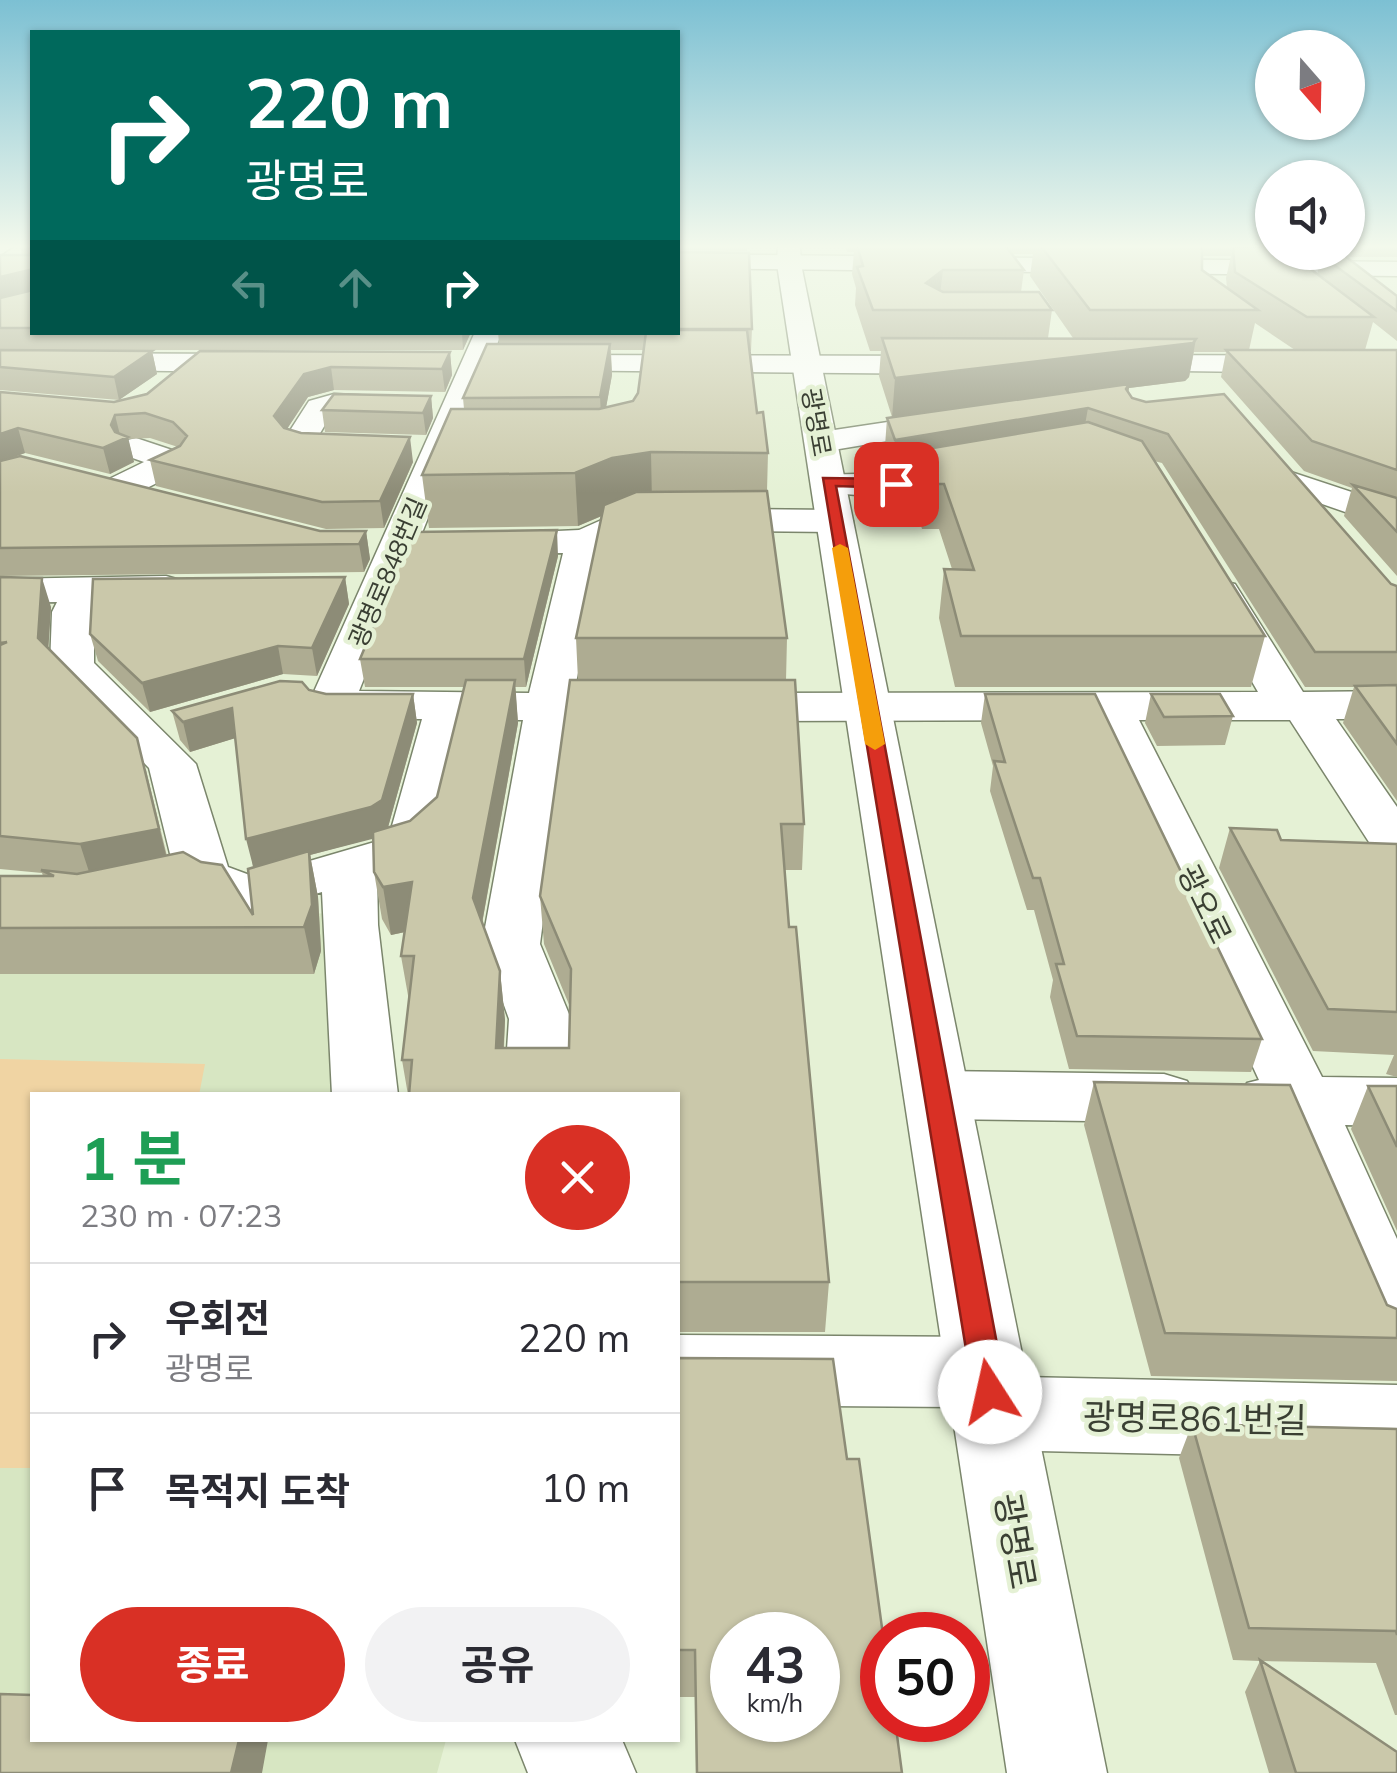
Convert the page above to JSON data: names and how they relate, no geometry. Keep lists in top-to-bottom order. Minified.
{"streets":{"street":["광명로","광명로848번길","광오로","광명로861번길"]},"crossings":[["광명로","광명로861번길"]],"north":"bottom","page":{"turn":["220 m","광명로"],"heading":["1 분","230 m · 07:23"],"list":[{"name":"우회전","note":"광명로","value":"220 m"},{"name":"목적지 도착","value":"10 m"}],"buttons":["종료","공유"],"speed":"43 km/h","limit":"50"}}
